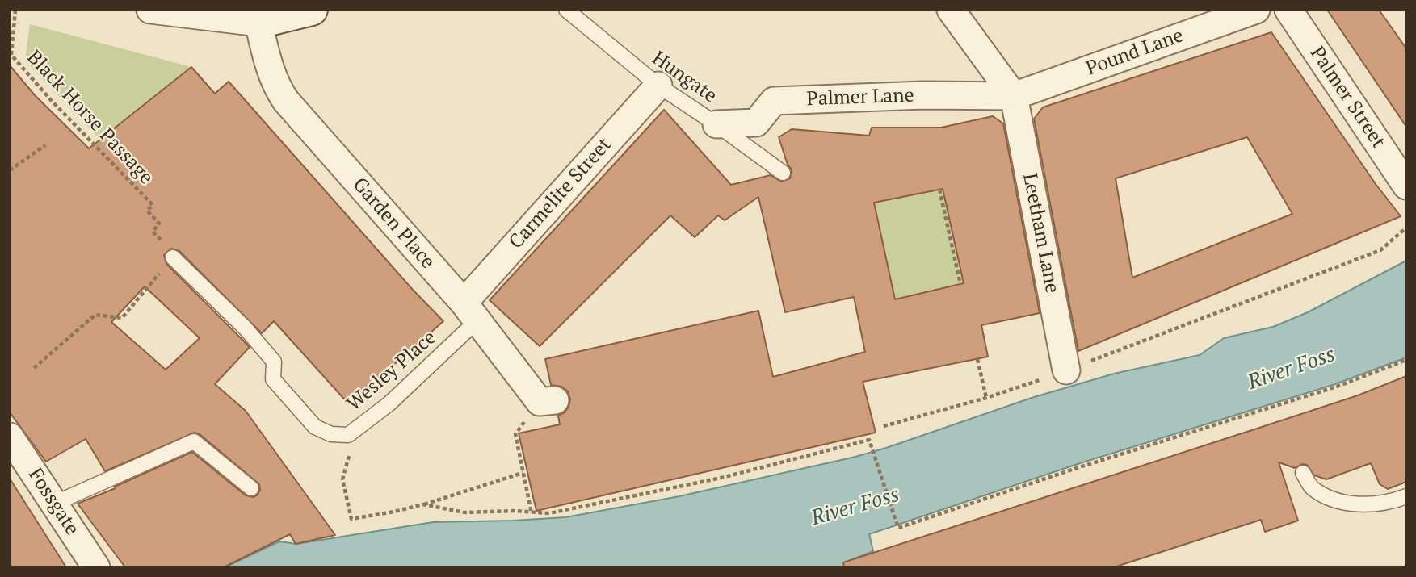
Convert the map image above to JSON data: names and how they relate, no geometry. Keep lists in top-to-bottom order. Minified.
{"streets":{"street":["Pound Lane","Palmer Lane","Palmer Street","Carmelite Street","Garden Place","Leetham Lane","Fossgate"],"lane":["Hungate","Wesley Place"],"path":["Black Horse Passage"]},"crossings":[["Pound Lane","Palmer Lane"],["Pound Lane","Leetham Lane"],["Hungate","Palmer Lane"],["Hungate","Carmelite Street"],["Palmer Lane","Leetham Lane"],["Black Horse Passage","Wesley Place"],["Carmelite Street","Garden Place"],["Carmelite Street","Wesley Place"],["Garden Place","Wesley Place"]],"water":["River Foss"]}
